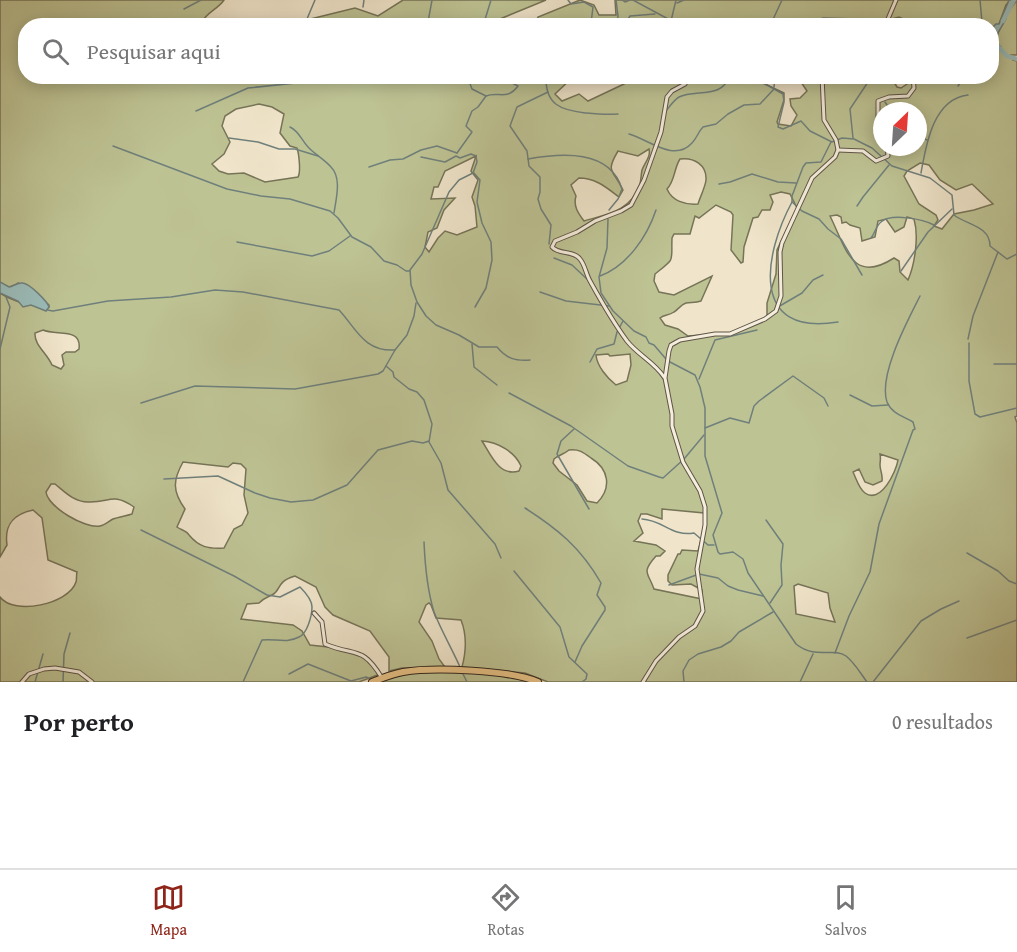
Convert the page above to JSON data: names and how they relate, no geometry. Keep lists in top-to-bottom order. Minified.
{"north":"top right","page":{"search":"Pesquisar aqui","heading":["Por perto","0 resultados"],"nav":["Mapa","Rotas","Salvos"]}}
